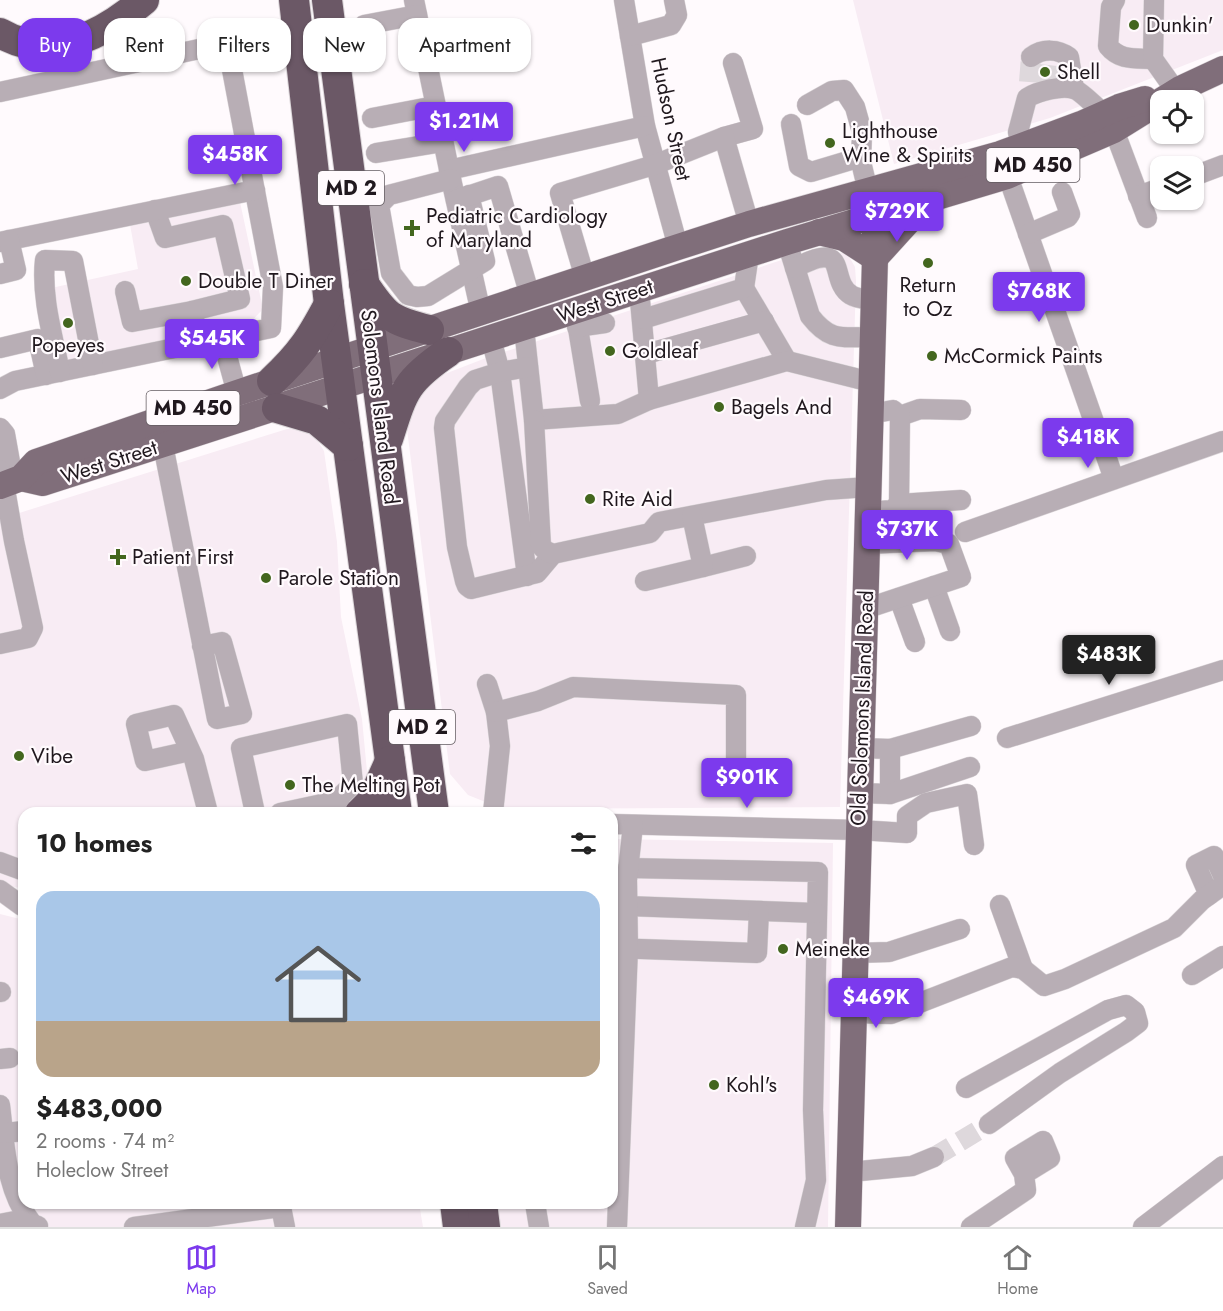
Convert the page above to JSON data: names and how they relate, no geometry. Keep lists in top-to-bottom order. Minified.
{"streets":{"highway":["MD 2","Solomons Island Road"],"main road":["MD 450","West Street","Old Solomons Island Road"],"street":["Hudson Street"]},"crossings":[["Hudson Street","West Street"],["West Street","Solomons Island Road"],["West Street","Old Solomons Island Road"]],"places":{"other":["Dunkin'","Shell","Lighthouse Wine & Spirits","Return to Oz","Double T Diner","Popeyes","Goldleaf","McCormick Paints","Bagels And","Rite Aid","Parole Station","Vibe","The Melting Pot","Meineke","Kohl's"],"health":["Pediatric Cardiology of Maryland","Patient First"]},"page":{"chip":["Buy","Rent","Filters","New","Apartment"],"price":["$1.21M","$458K","$729K","$768K","$545K","$418K","$737K","$483K","$901K","$469K"],"heading":"10 homes","list":[{"name":"$483,000","note":"2 rooms · 74 m² · Holeclow Street"}],"tabs":["Map","Saved","Home"]}}
